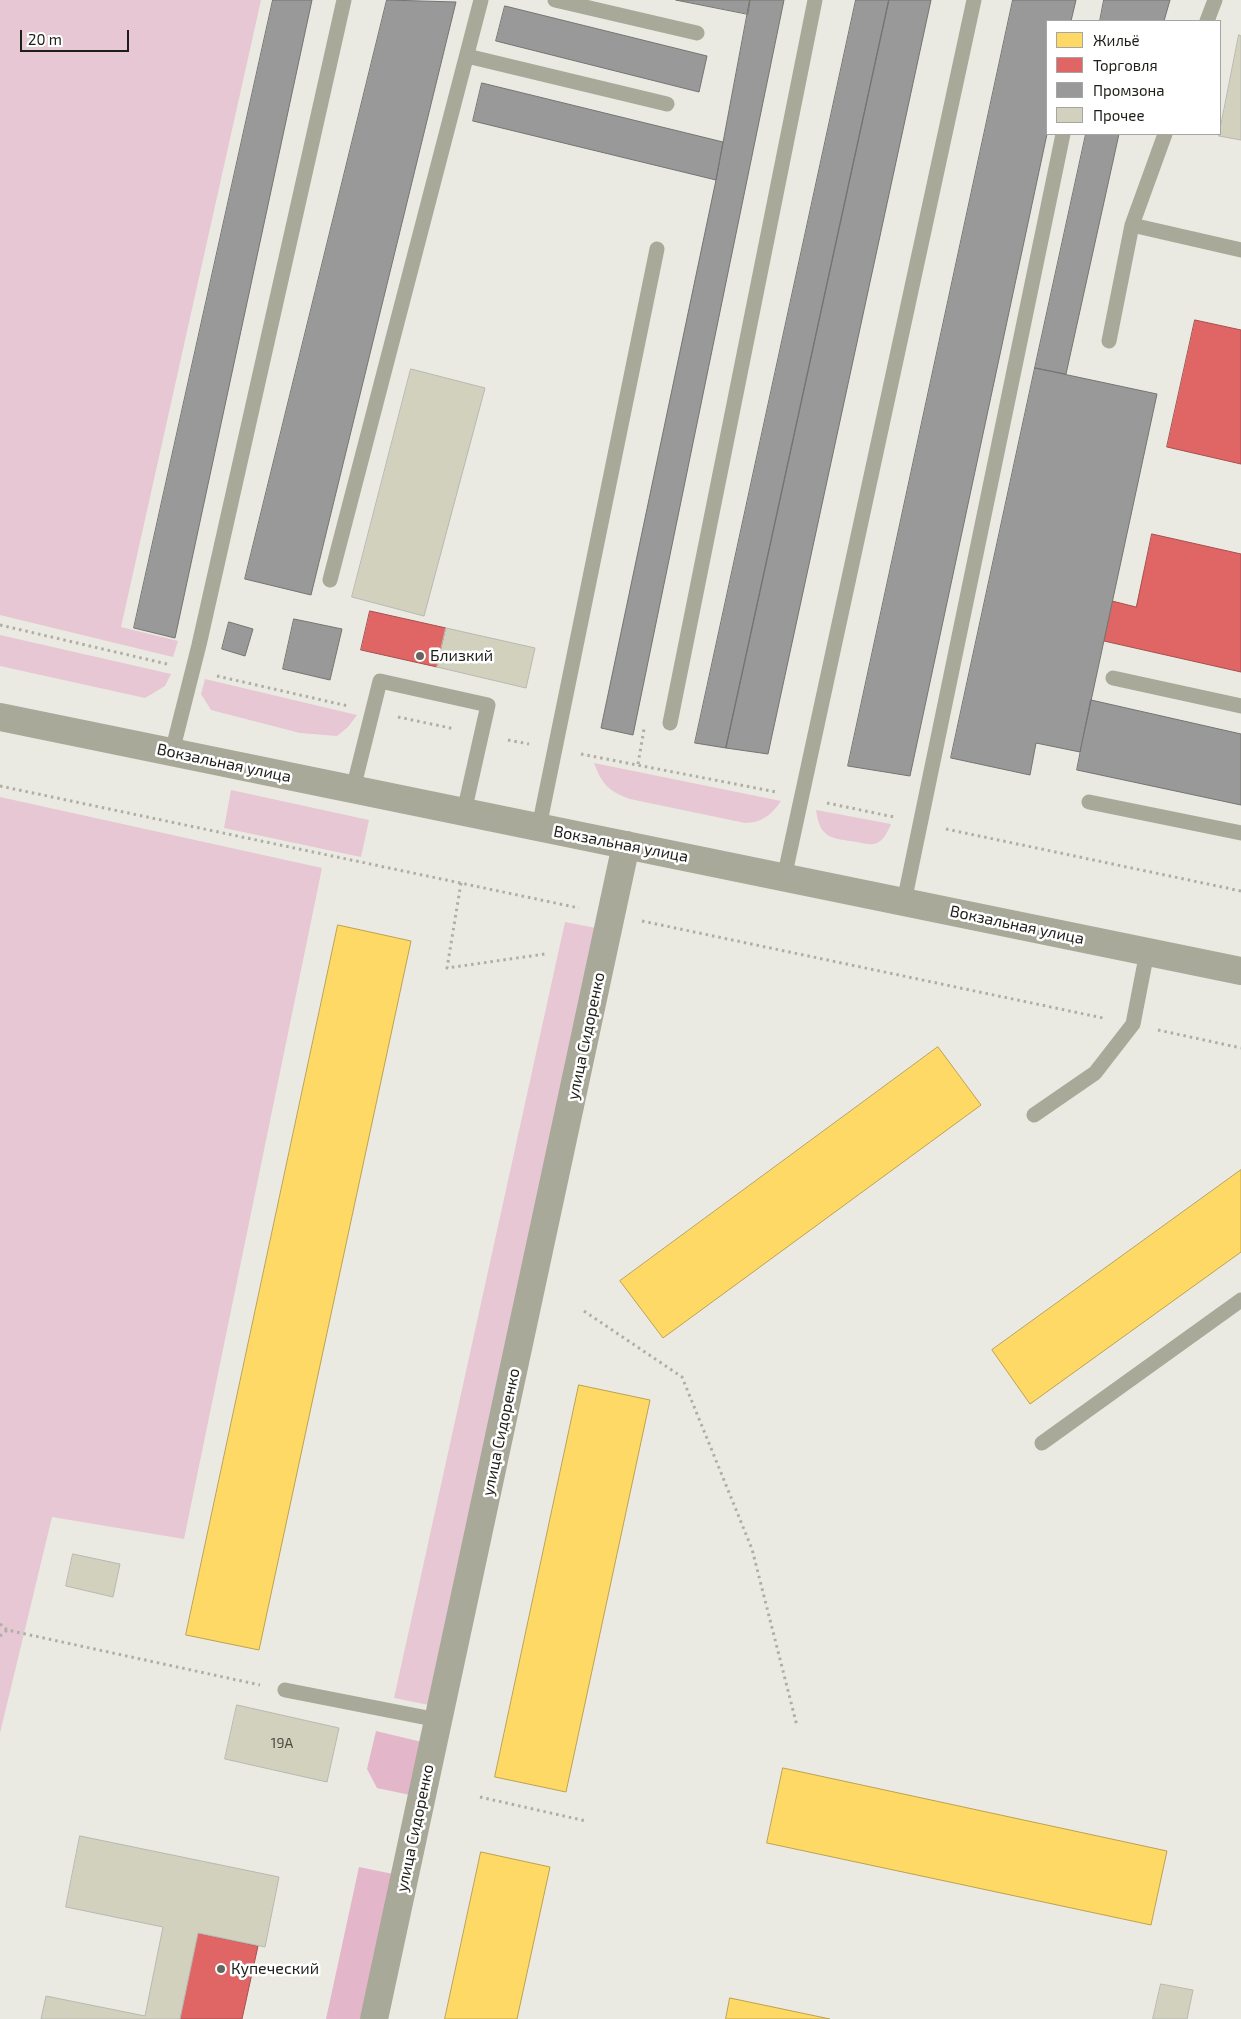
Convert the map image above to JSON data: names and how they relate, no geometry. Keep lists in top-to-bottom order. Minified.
{"streets":{"street":["Вокзальная улица","улица Сидоренко"]},"crossings":[["Вокзальная улица","улица Сидоренко"]],"places":["Близкий","Купеческий"],"house_numbers":["19А"],"legend":["Жильё","Торговля","Промзона","Прочее"],"scale_bar":"20 m"}
